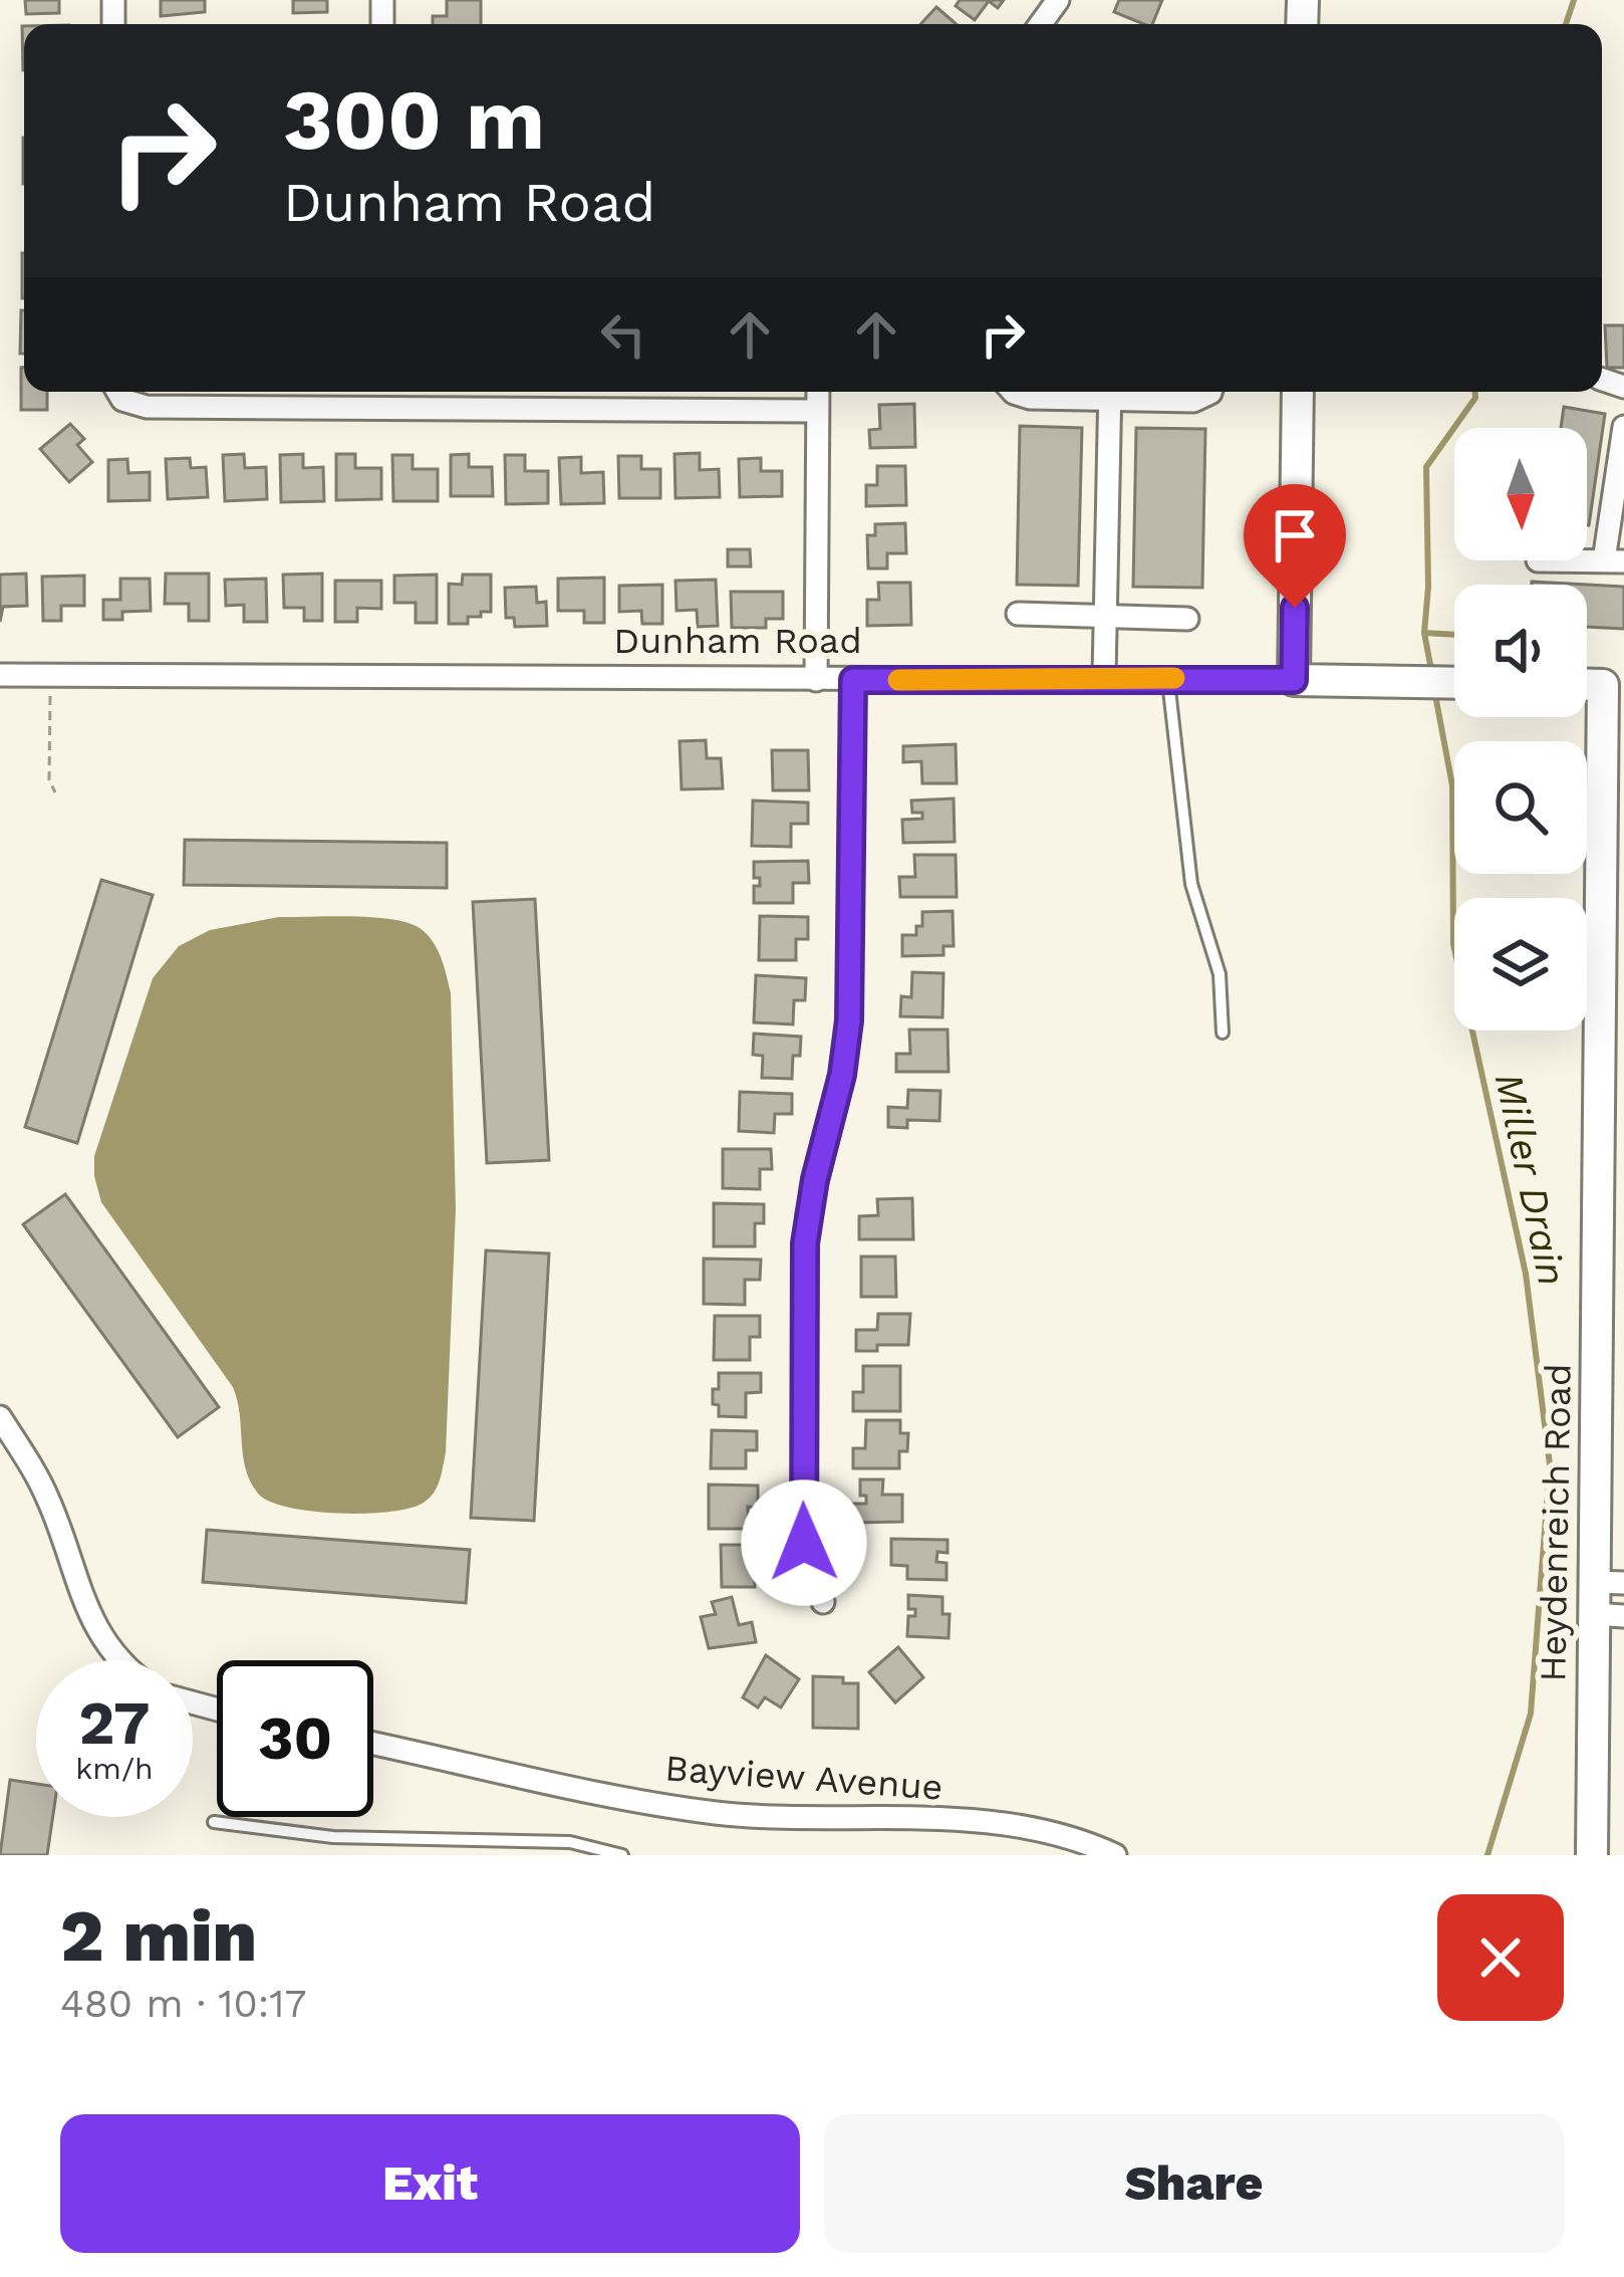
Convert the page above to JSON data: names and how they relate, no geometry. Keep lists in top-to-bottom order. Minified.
{"streets":{"street":["Dunham Road","Heydenreich Road","Bayview Avenue"]},"water":["Miller Drain"],"north":"bottom","page":{"turn":["300 m","Dunham Road"],"speed":"27 km/h","limit":"30","heading":["2 min","480 m · 10:17"],"buttons":["Exit","Share"]}}
